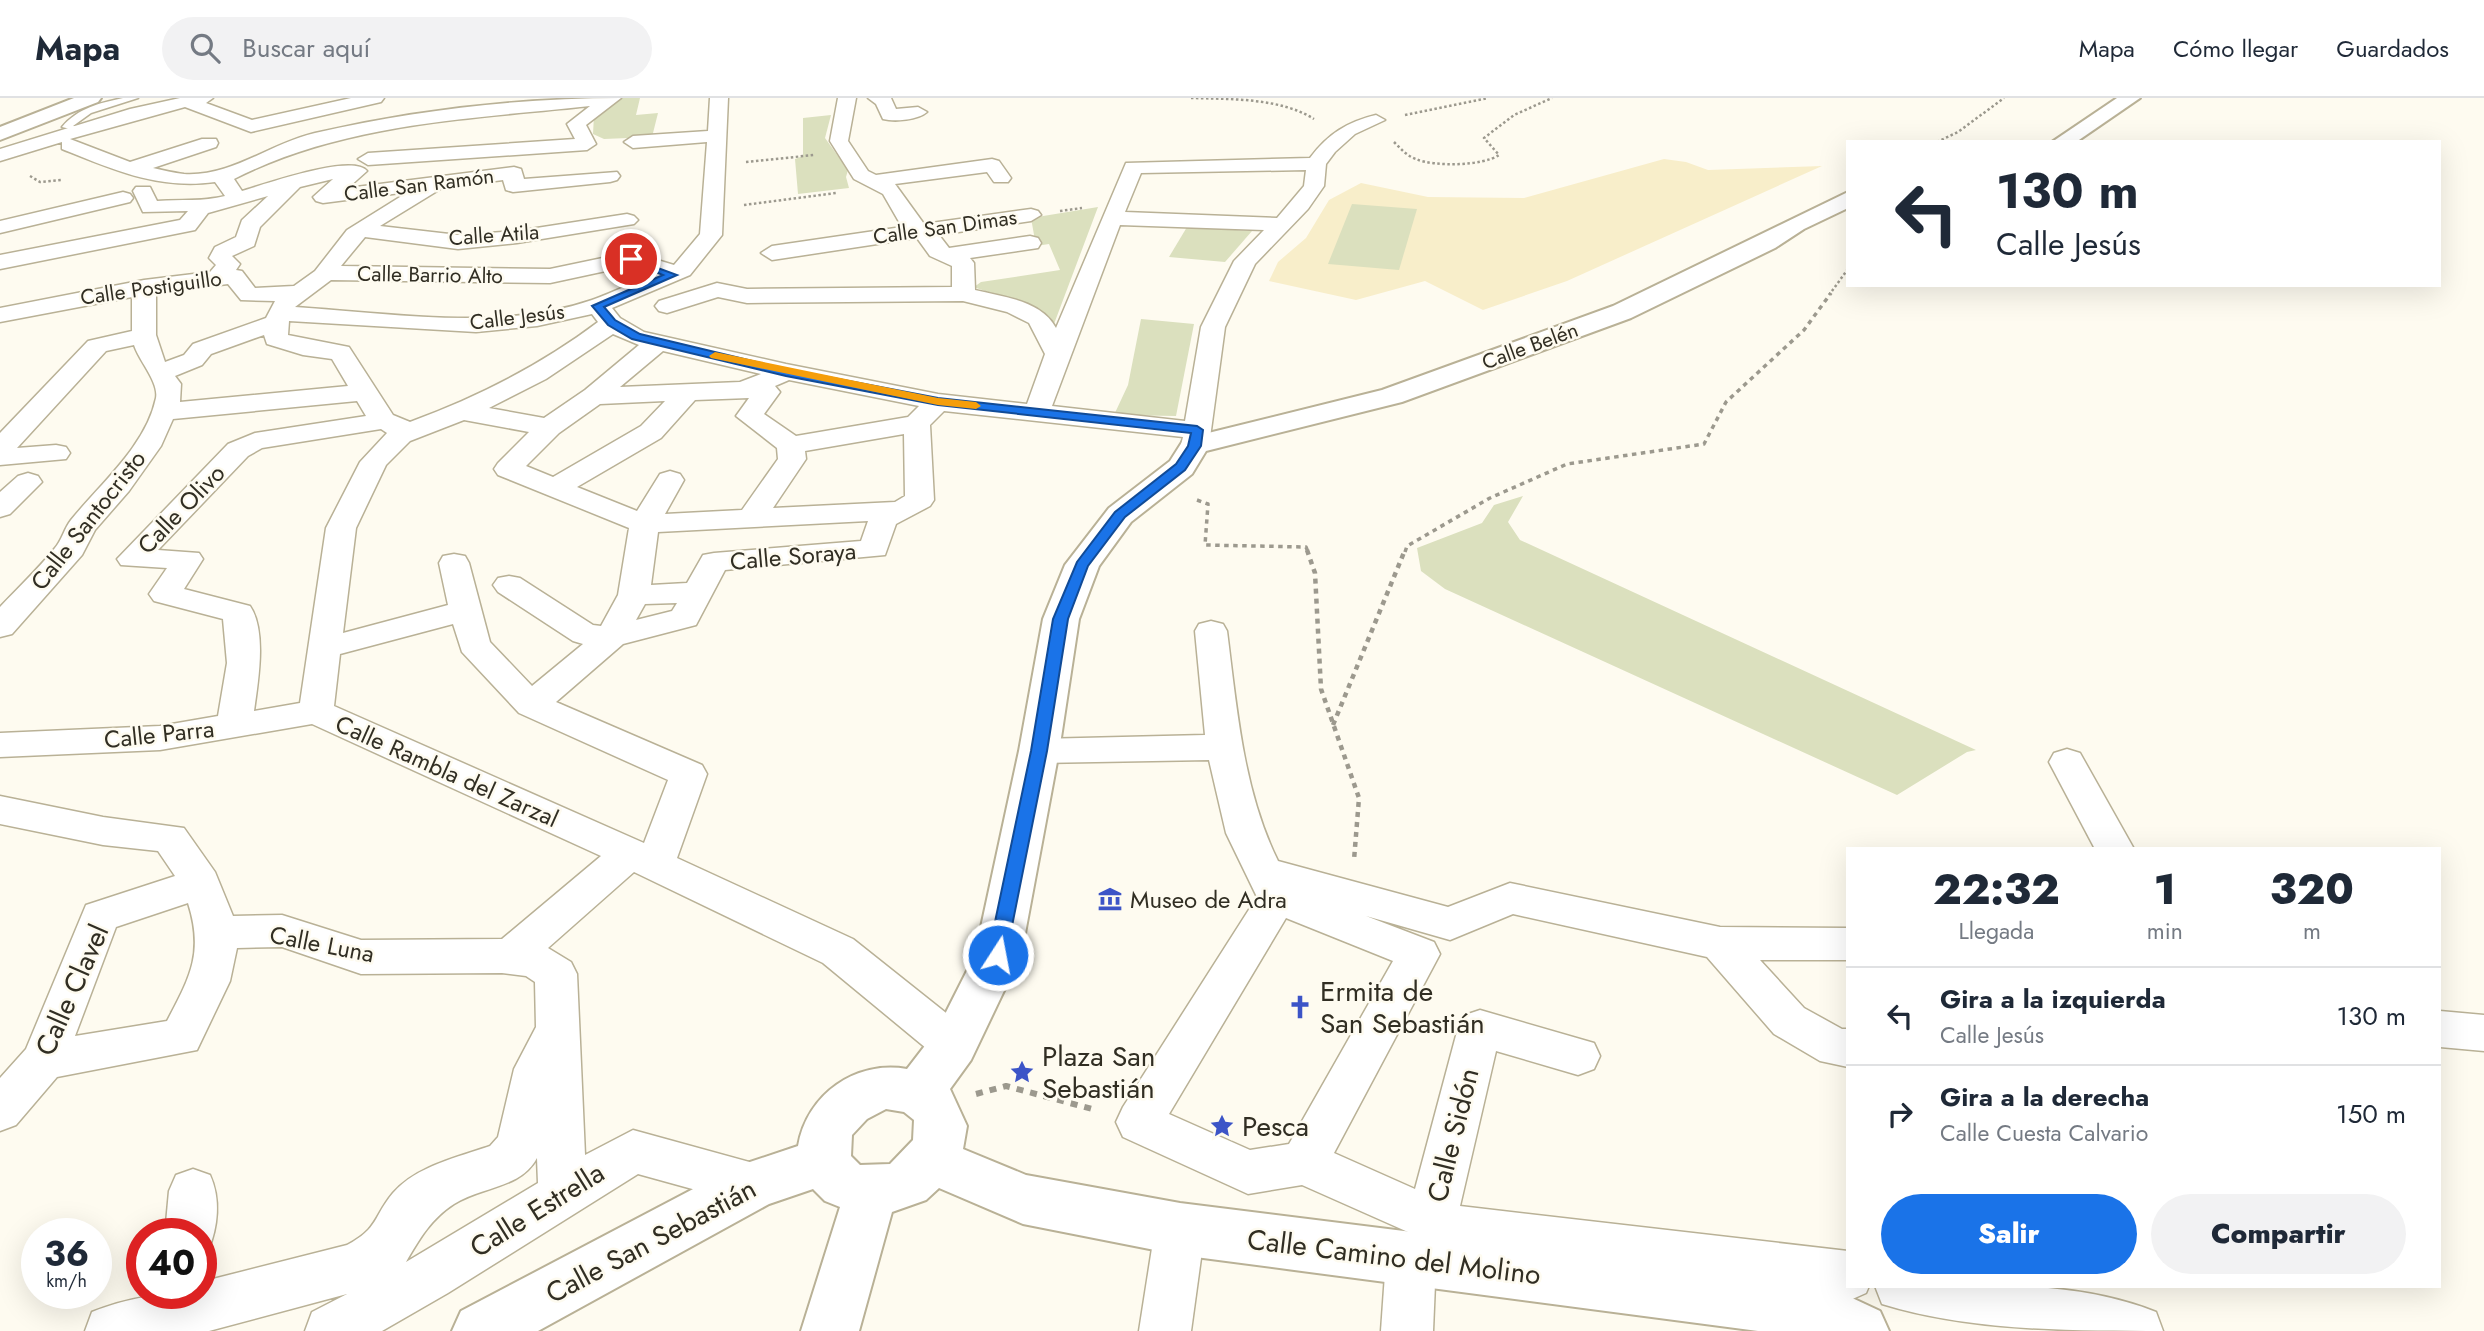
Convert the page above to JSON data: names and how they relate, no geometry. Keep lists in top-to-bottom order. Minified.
{"streets":{"street":["Calle San Ramón","Calle San Dimas","Calle Atila","Calle Barrio Alto","Calle Postiguillo","Calle Jesús","Calle Belén","Calle Olivo","Calle Santocristo","Calle Soraya","Calle Parra","Calle Rambla del Zarzal","Calle Luna","Calle Clavel","Calle Sidón","Calle Estrella","Calle San Sebastián","Calle Camino del Molino"]},"crossings":[["Calle San Ramón","Calle Barrio Alto"],["Calle Atila","Calle Barrio Alto"],["Calle Postiguillo","Calle Jesús"],["Calle Postiguillo","Calle Santocristo"],["Calle Olivo","Calle Parra"],["Calle Olivo","Calle Rambla del Zarzal"],["Calle Parra","Calle Rambla del Zarzal"],["Calle Luna","Calle Estrella"],["Calle Sidón","Calle Camino del Molino"],["Calle Estrella","Calle San Sebastián"],["Calle San Sebastián","Calle Camino del Molino"]],"places":{"museum":["Museo de Adra"],"church":["Ermita de San Sebastián"],"place":["Plaza San Sebastián","Pesca"]},"page":{"header":"Mapa","search":"Buscar aquí","nav":["Mapa","Cómo llegar","Guardados"],"turn":["130 m","Calle Jesús"],"eta":["22:32","Llegada","1","min","320","m"],"list":[{"name":"Gira a la izquierda","note":"Calle Jesús","value":"130 m"},{"name":"Gira a la derecha","note":"Calle Cuesta Calvario","value":"150 m"}],"buttons":["Salir","Compartir"],"speed":"36 km/h","limit":"40"}}
